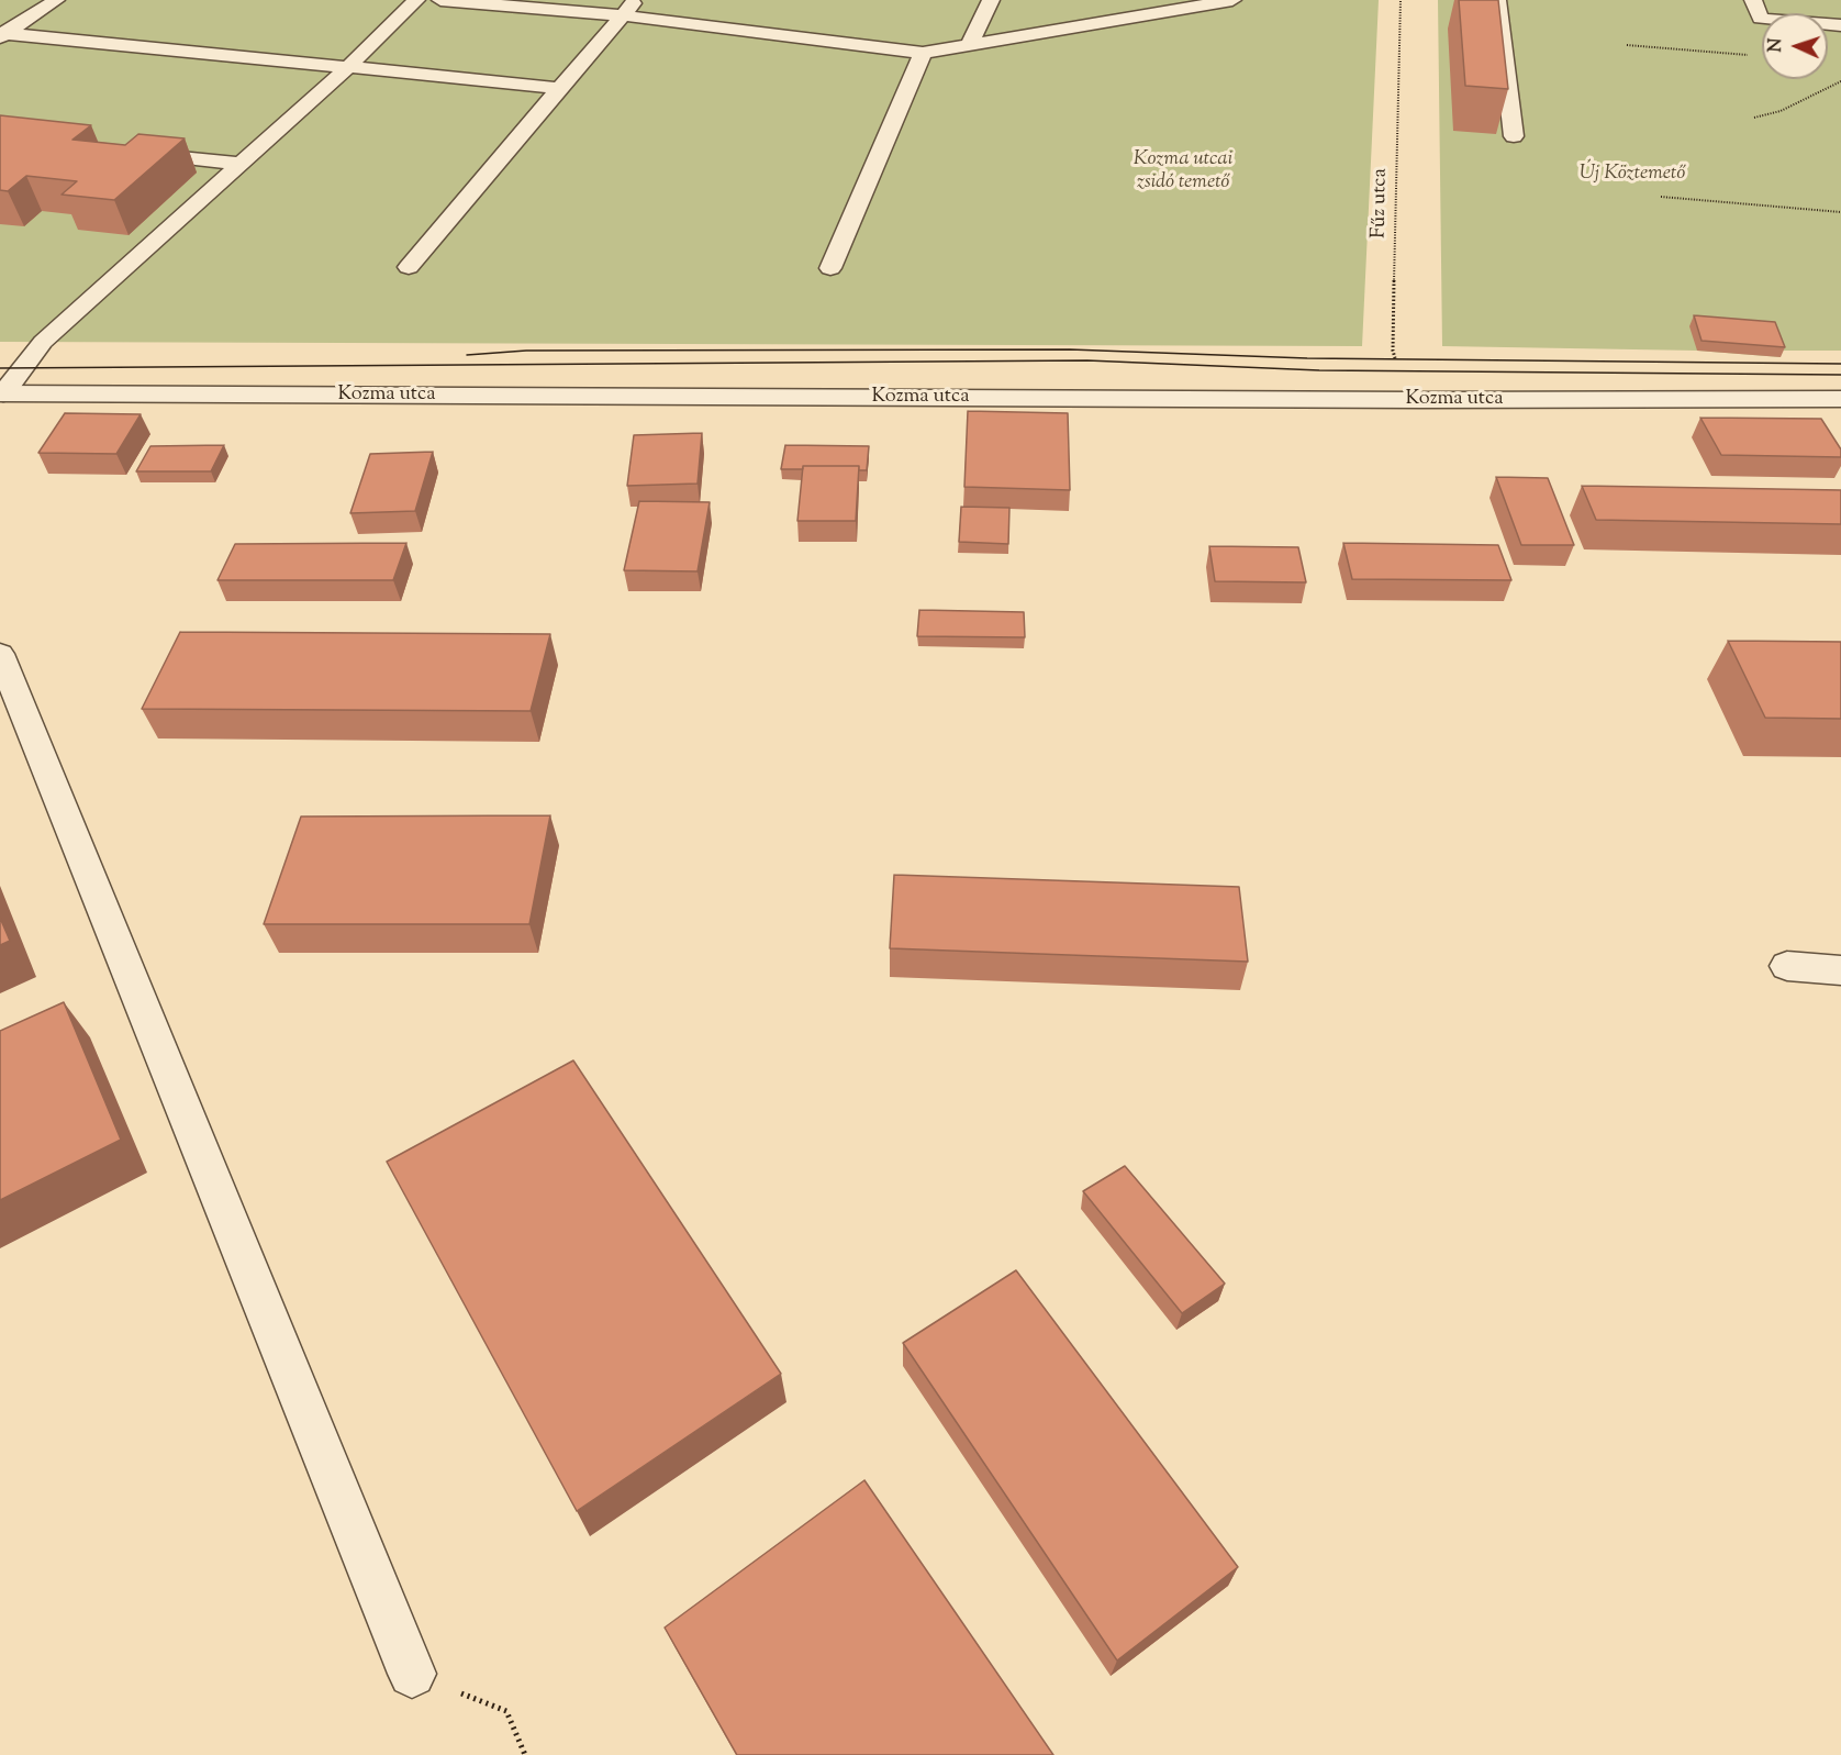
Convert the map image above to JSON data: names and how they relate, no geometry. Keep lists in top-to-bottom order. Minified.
{"streets":{"street":["Kozma utca"],"path":["Fűz utca"]},"crossings":[["Fűz utca","Kozma utca"]],"parks":["Kozma utcai zsidó temető","Új Köztemető"],"north":"left"}
